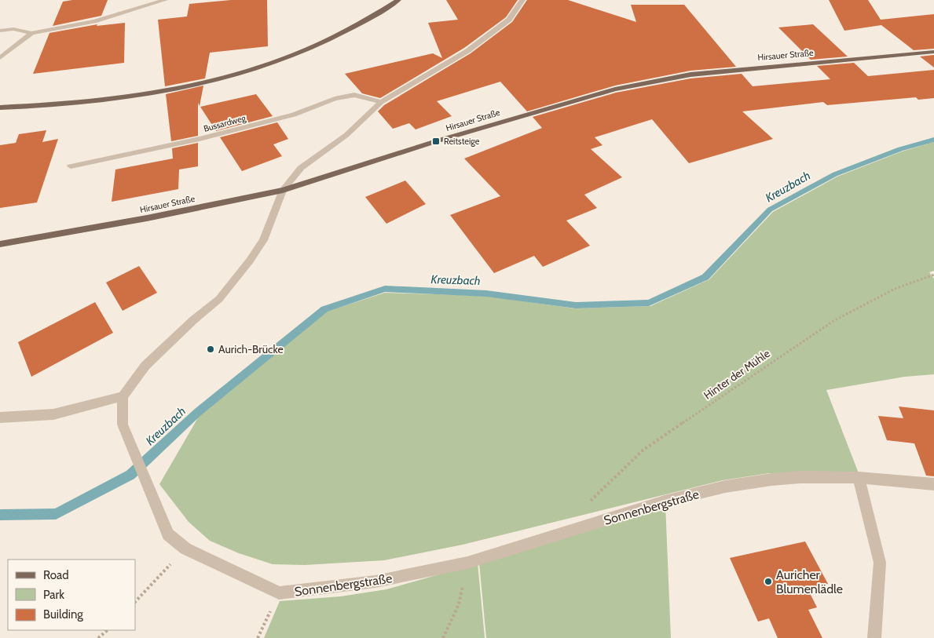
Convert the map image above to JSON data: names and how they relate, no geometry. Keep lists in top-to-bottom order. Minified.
{"streets":{"main road":["Hirsauer Straße"],"street":["Bussardweg","Sonnenbergstraße"],"path":["Hinter der Mühle"]},"crossings":[["Hinter der Mühle","Sonnenbergstraße"]],"water":["Kreuzbach"],"places":{"transit":["Reitsteige"],"other":["Aurich-Brücke","Auricher Blumenlädle"]},"legend":["Road","Park","Building"]}
